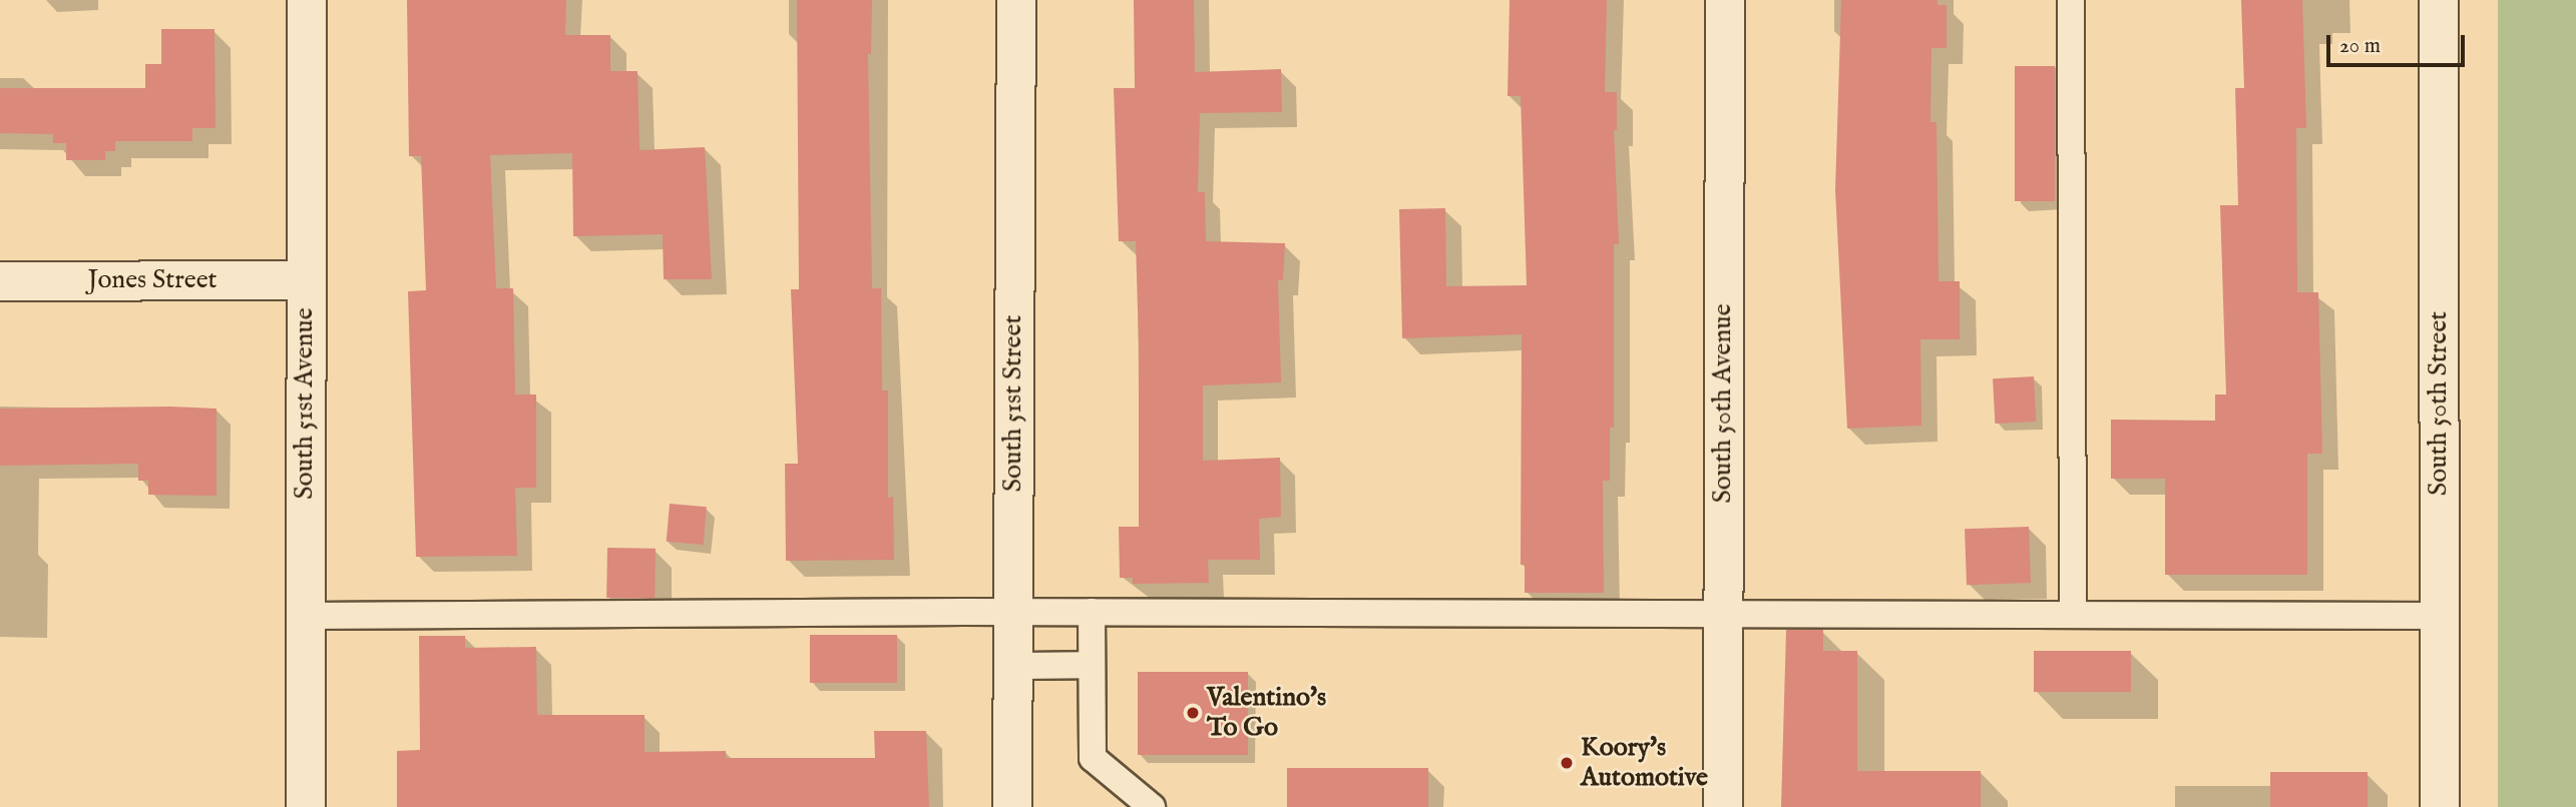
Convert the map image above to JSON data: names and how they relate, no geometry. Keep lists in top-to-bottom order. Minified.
{"streets":{"street":["Jones Street","South 51st Avenue","South 51st Street","South 50th Avenue","South 50th Street"]},"crossings":[["Jones Street","South 51st Avenue"]],"places":["Valentino's To Go","Koory's Automotive"],"scale_bar":"20 m"}
